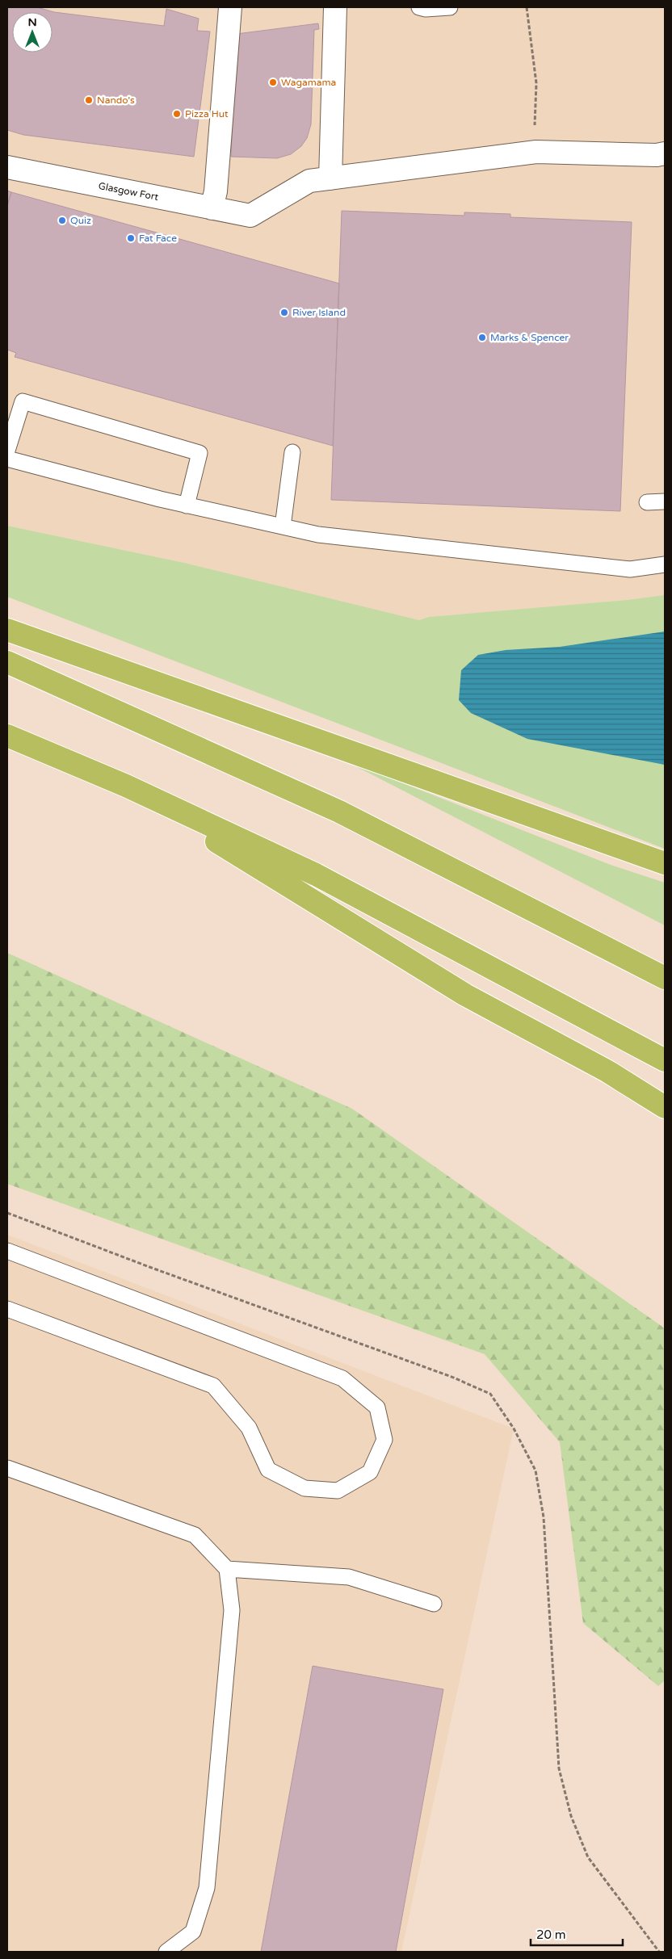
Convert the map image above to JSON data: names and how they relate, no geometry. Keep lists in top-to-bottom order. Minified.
{"streets":{"street":["Glasgow Fort"]},"places":["Wagamama","Nando's","Pizza Hut","Quiz","Fat Face","River Island","Marks & Spencer"],"scale_bar":"20 m","north":"top"}
